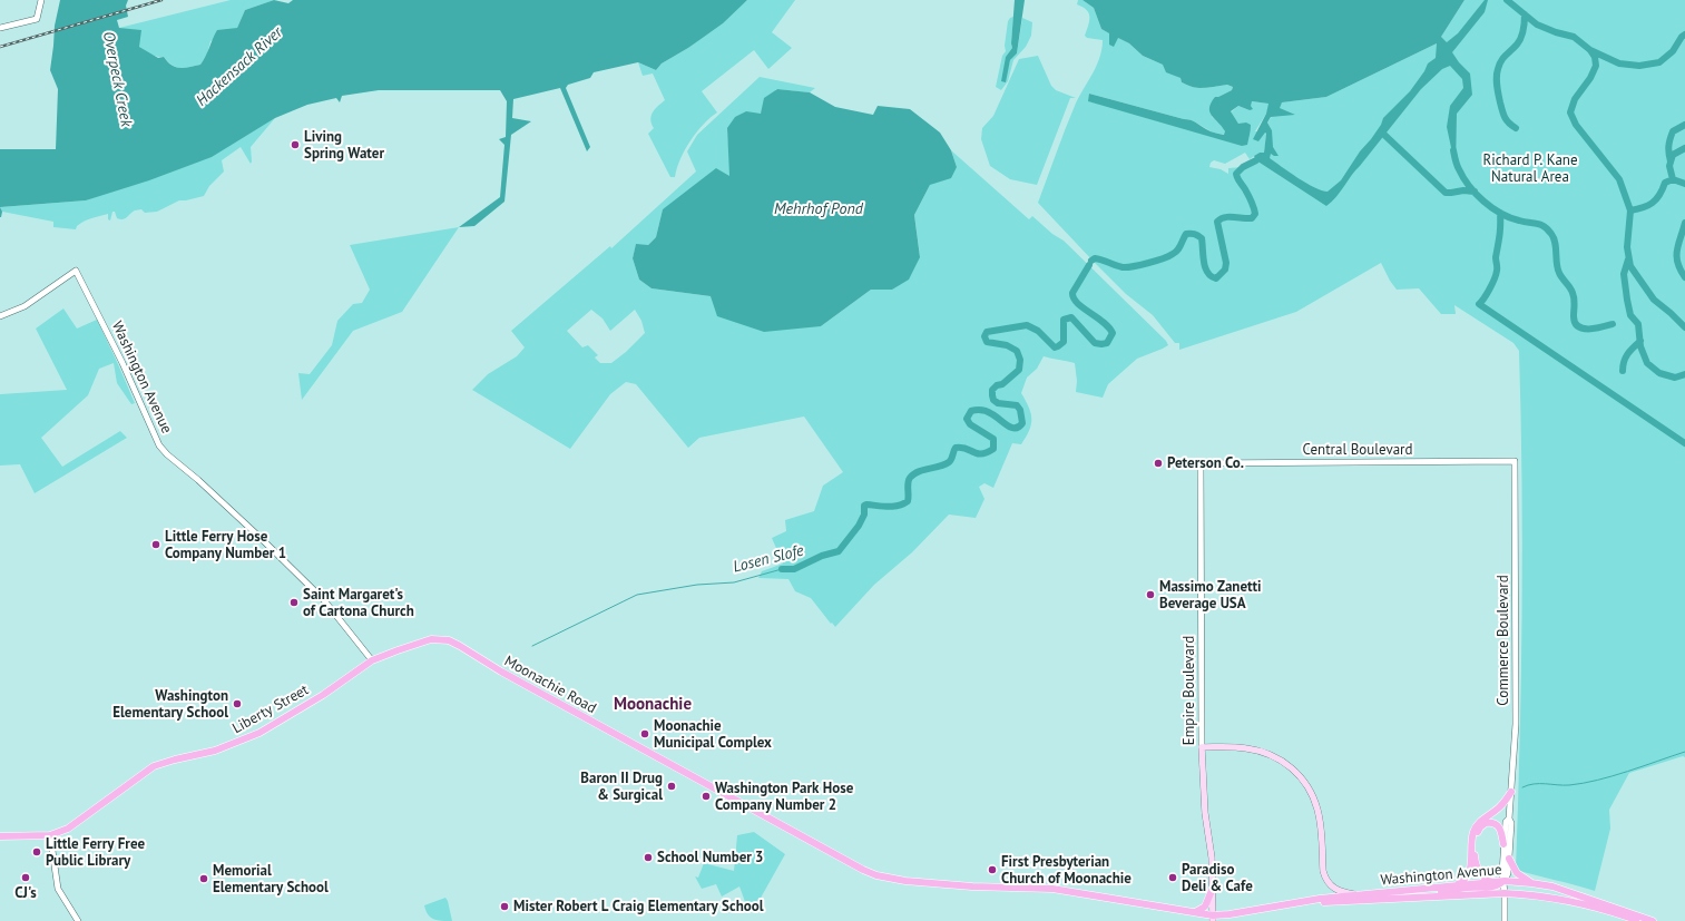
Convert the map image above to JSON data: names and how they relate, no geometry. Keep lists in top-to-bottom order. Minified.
{"streets":{"main road":["Washington Avenue","Moonachie Road","Empire Boulevard","Liberty Street"],"street":["Central Boulevard","Commerce Boulevard"]},"crossings":[["Washington Avenue","Commerce Boulevard"],["Washington Avenue","Moonachie Road"],["Washington Avenue","Empire Boulevard"],["Washington Avenue","Liberty Street"],["Central Boulevard","Commerce Boulevard"],["Central Boulevard","Empire Boulevard"],["Moonachie Road","Empire Boulevard"],["Moonachie Road","Liberty Street"]],"districts":["Moonachie"],"water":["Hackensack River","Overpeck Creek","Mehrhof Pond","Losen Slofe"],"parks":["Richard P. Kane Natural Area"],"places":["Living Spring Water","Peterson Co.","Little Ferry Hose Company Number 1","Massimo Zanetti Beverage USA","Saint Margaret's of Cartona Church","Washington Elementary School","Moonachie Municipal Complex","Baron II Drug & Surgical","Washington Park Hose Company Number 2","Little Ferry Free Public Library","School Number 3","First Presbyterian Church of Moonachie","CJ's","Paradiso Deli & Cafe","Memorial Elementary School","Mister Robert L Craig Elementary School"]}
